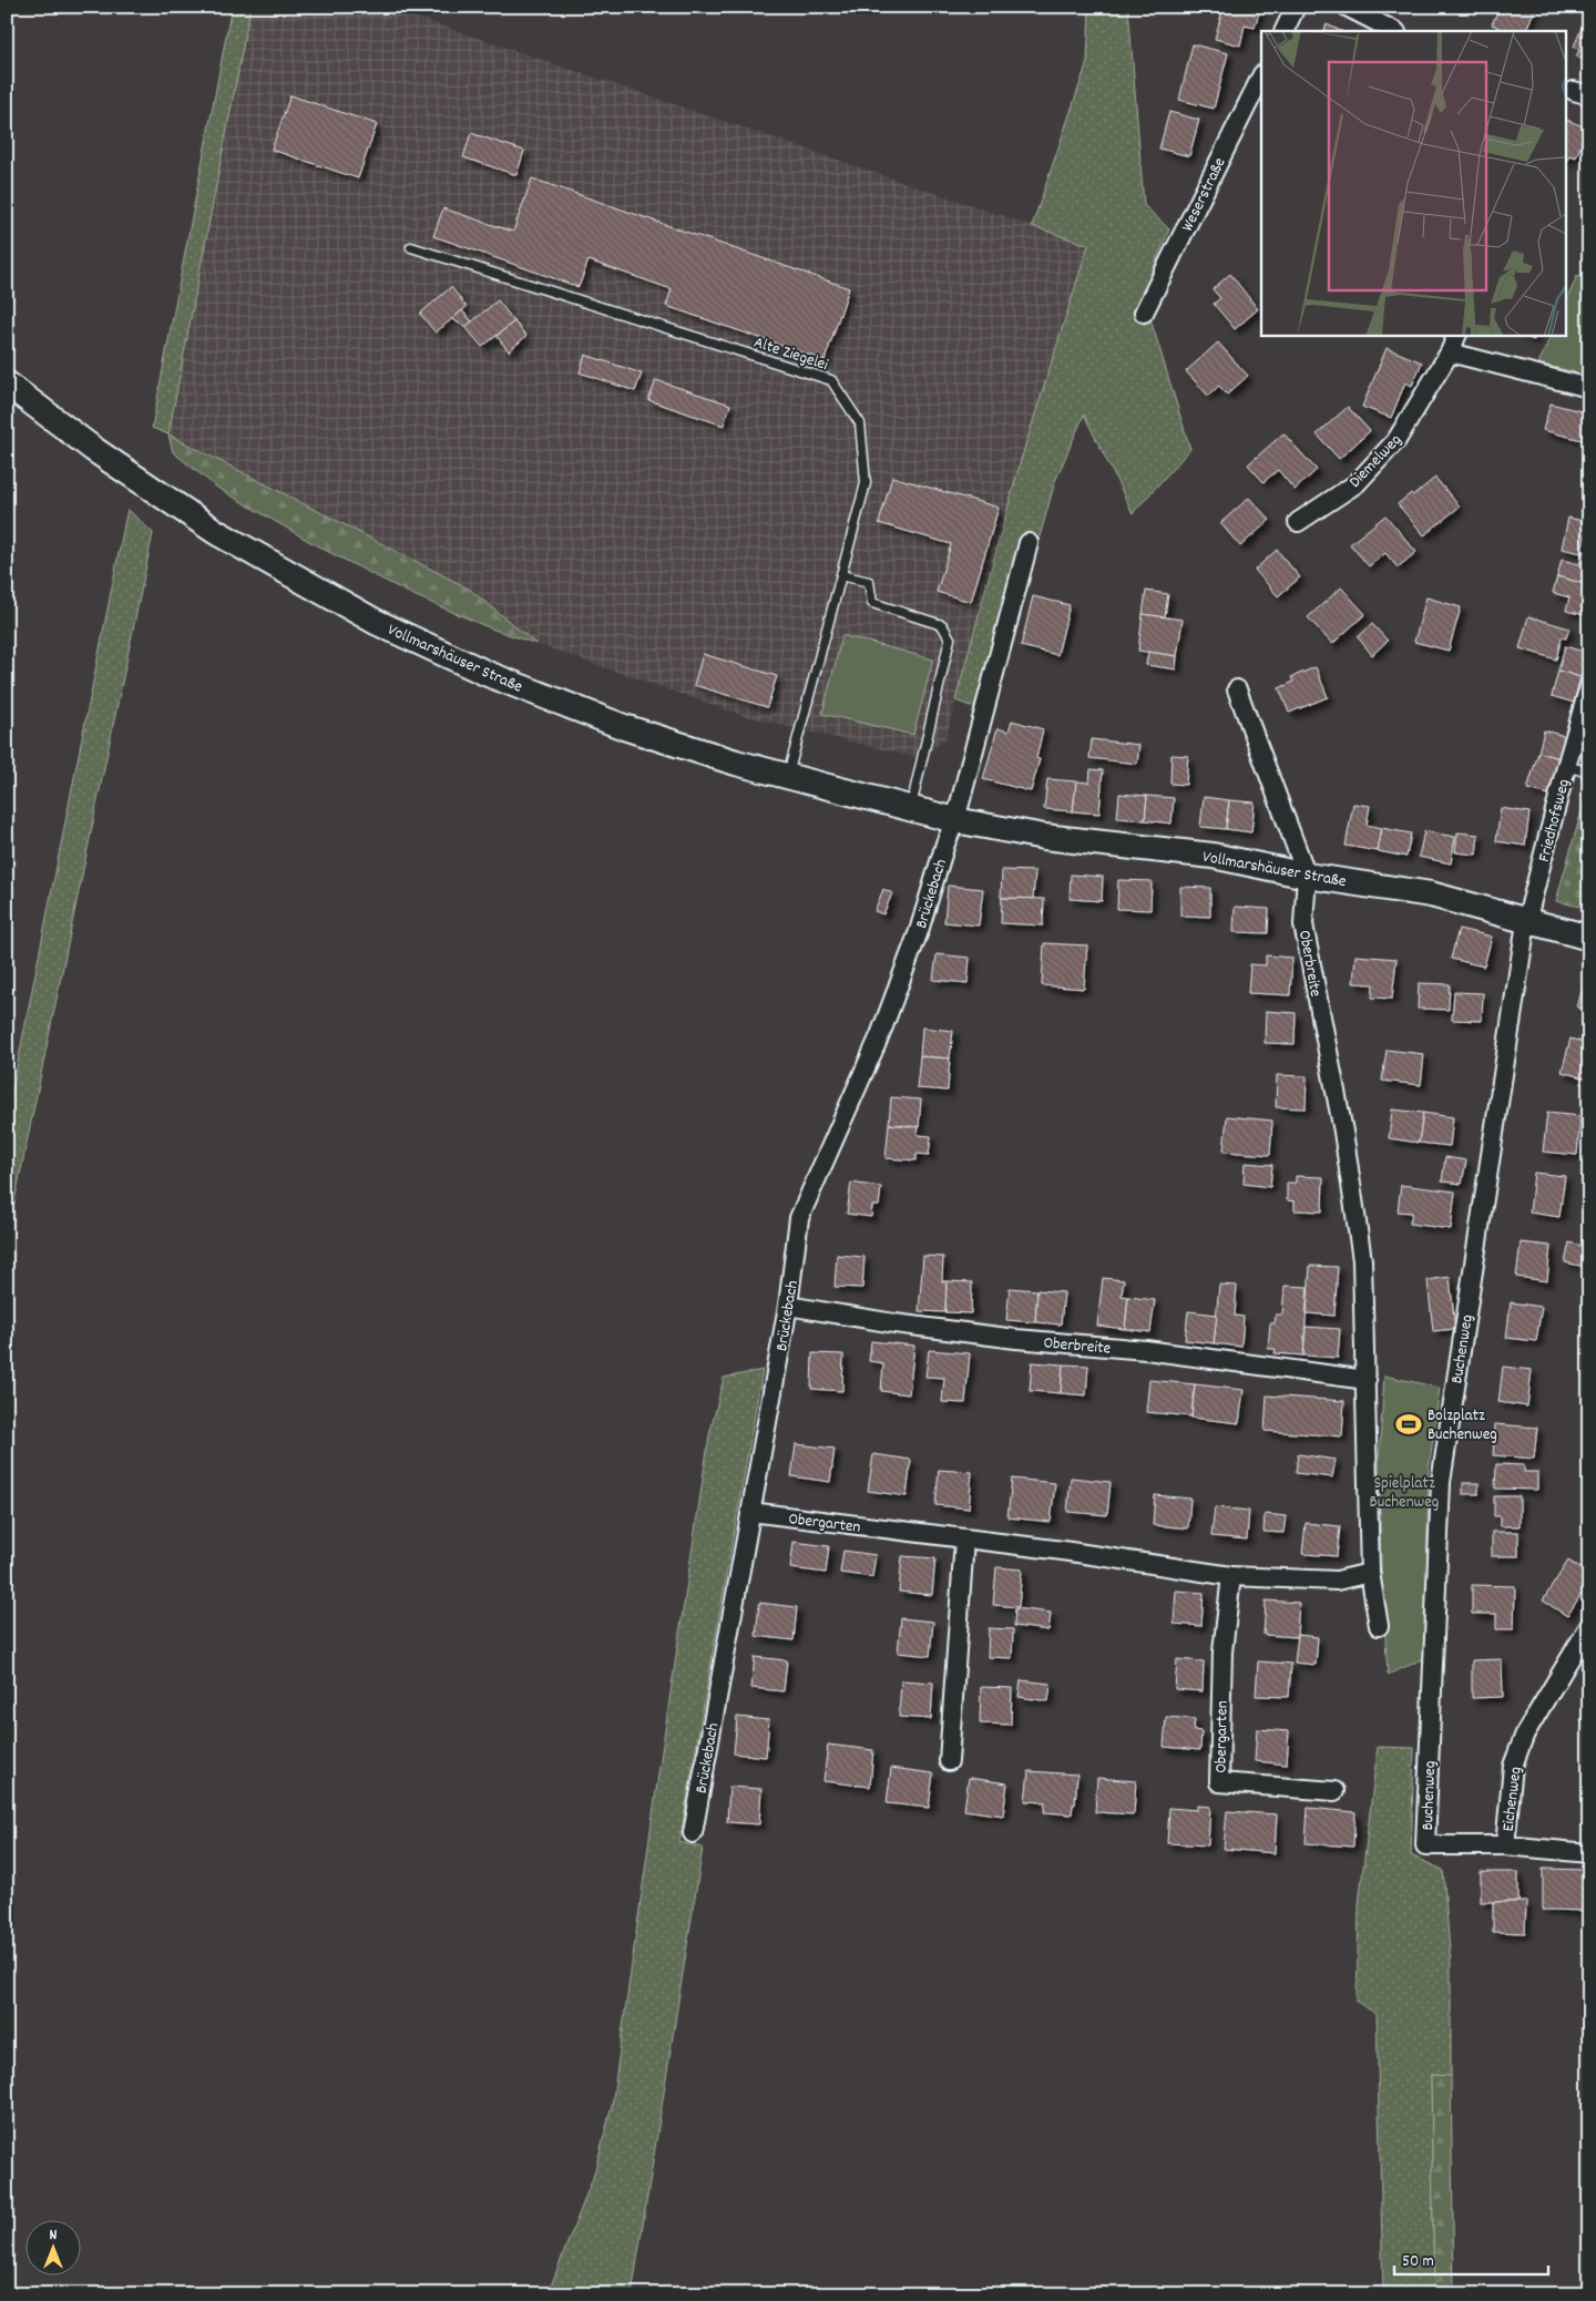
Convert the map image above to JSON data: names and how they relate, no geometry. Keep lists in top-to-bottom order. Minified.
{"streets":{"main road":["Vollmarshäuser Straße"],"street":["Weserstraße","Diemelweg","Friedhofsweg","Brückebach","Oberbreite","Buchenweg","Obergarten","Eichenweg"],"lane":["Alte Ziegelei"]},"crossings":[["Alte Ziegelei","Vollmarshäuser Straße"],["Vollmarshäuser Straße","Friedhofsweg"],["Vollmarshäuser Straße","Brückebach"],["Vollmarshäuser Straße","Oberbreite"],["Vollmarshäuser Straße","Buchenweg"],["Friedhofsweg","Buchenweg"],["Brückebach","Oberbreite"],["Brückebach","Obergarten"],["Oberbreite","Obergarten"],["Buchenweg","Eichenweg"]],"parks":["Spielplatz Buchenweg"],"places":{"sports":["Bolzplatz Buchenweg"]},"scale_bar":"50 m","north":"top"}
